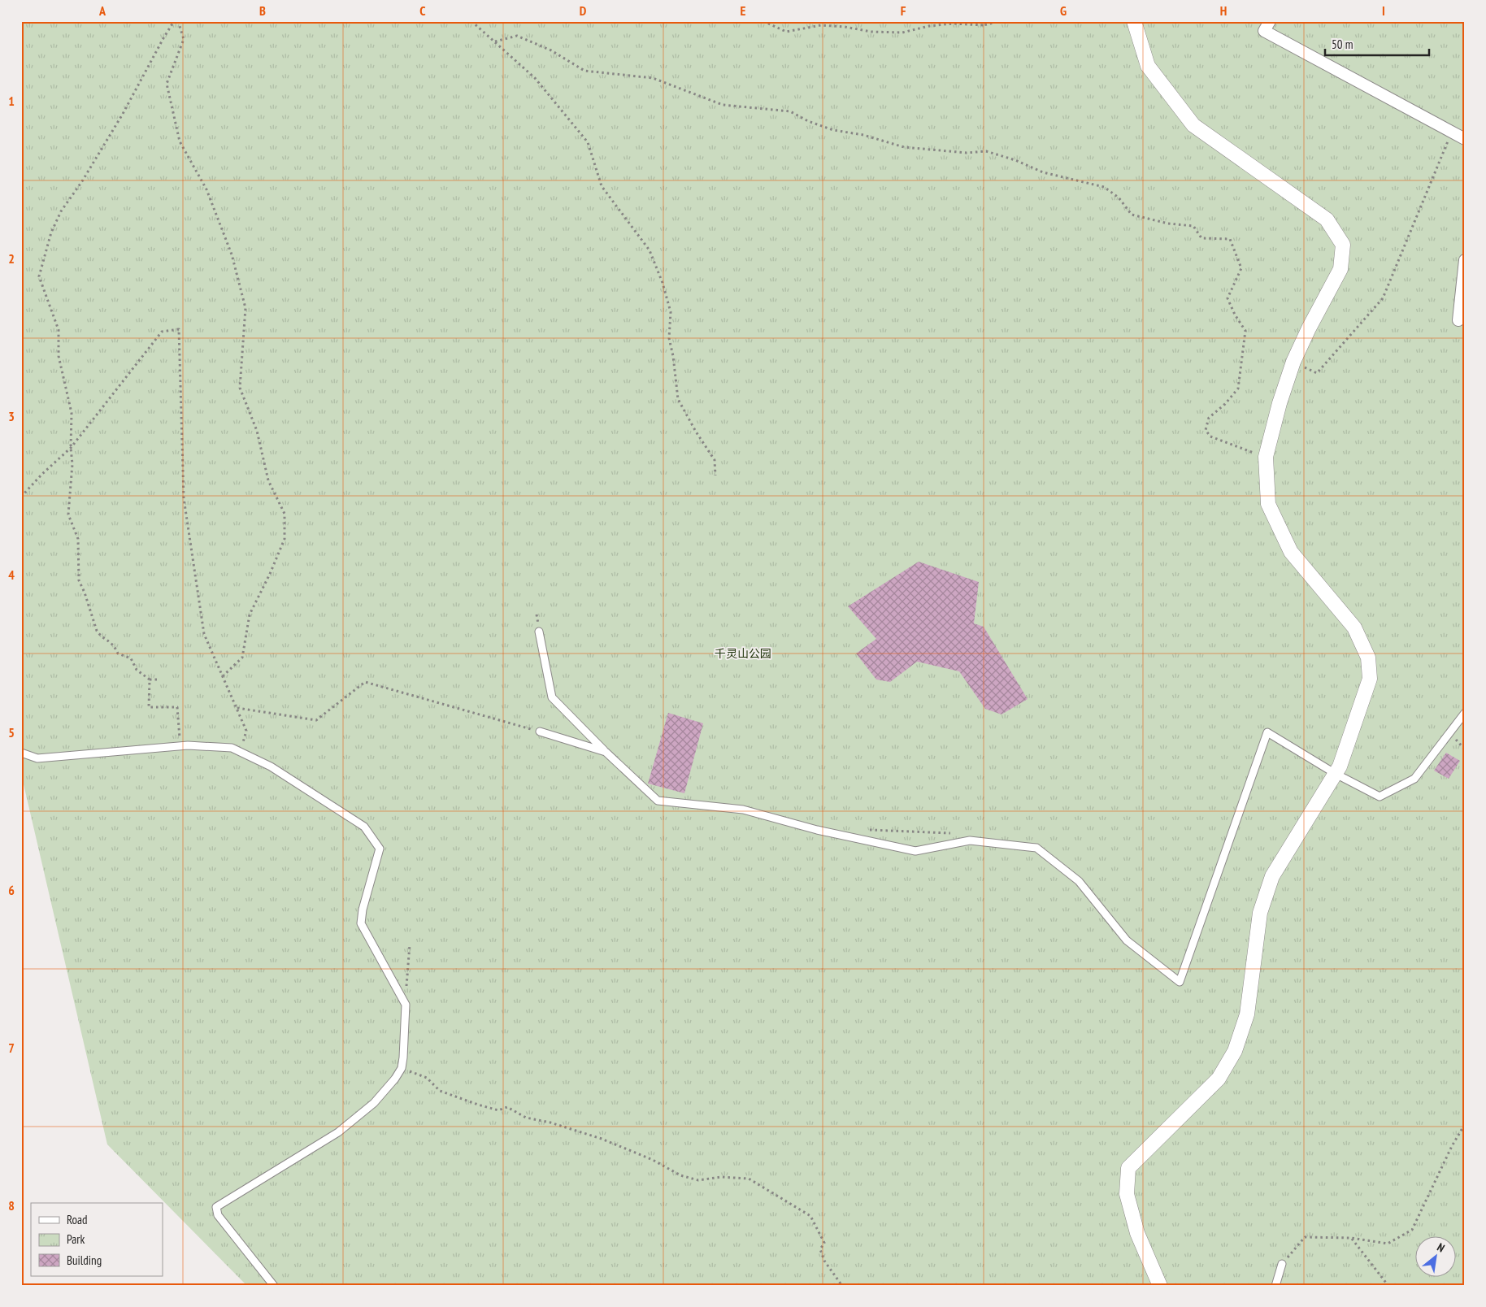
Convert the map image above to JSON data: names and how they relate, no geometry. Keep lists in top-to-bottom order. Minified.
{"parks":["千灵山公园"],"legend":["Road","Park","Building"],"scale_bar":"50 m","north":"top right","grid":{"columns":["A","B","C","D","E","F","G","H","I"],"rows":["1","2","3","4","5","6","7","8"]}}
